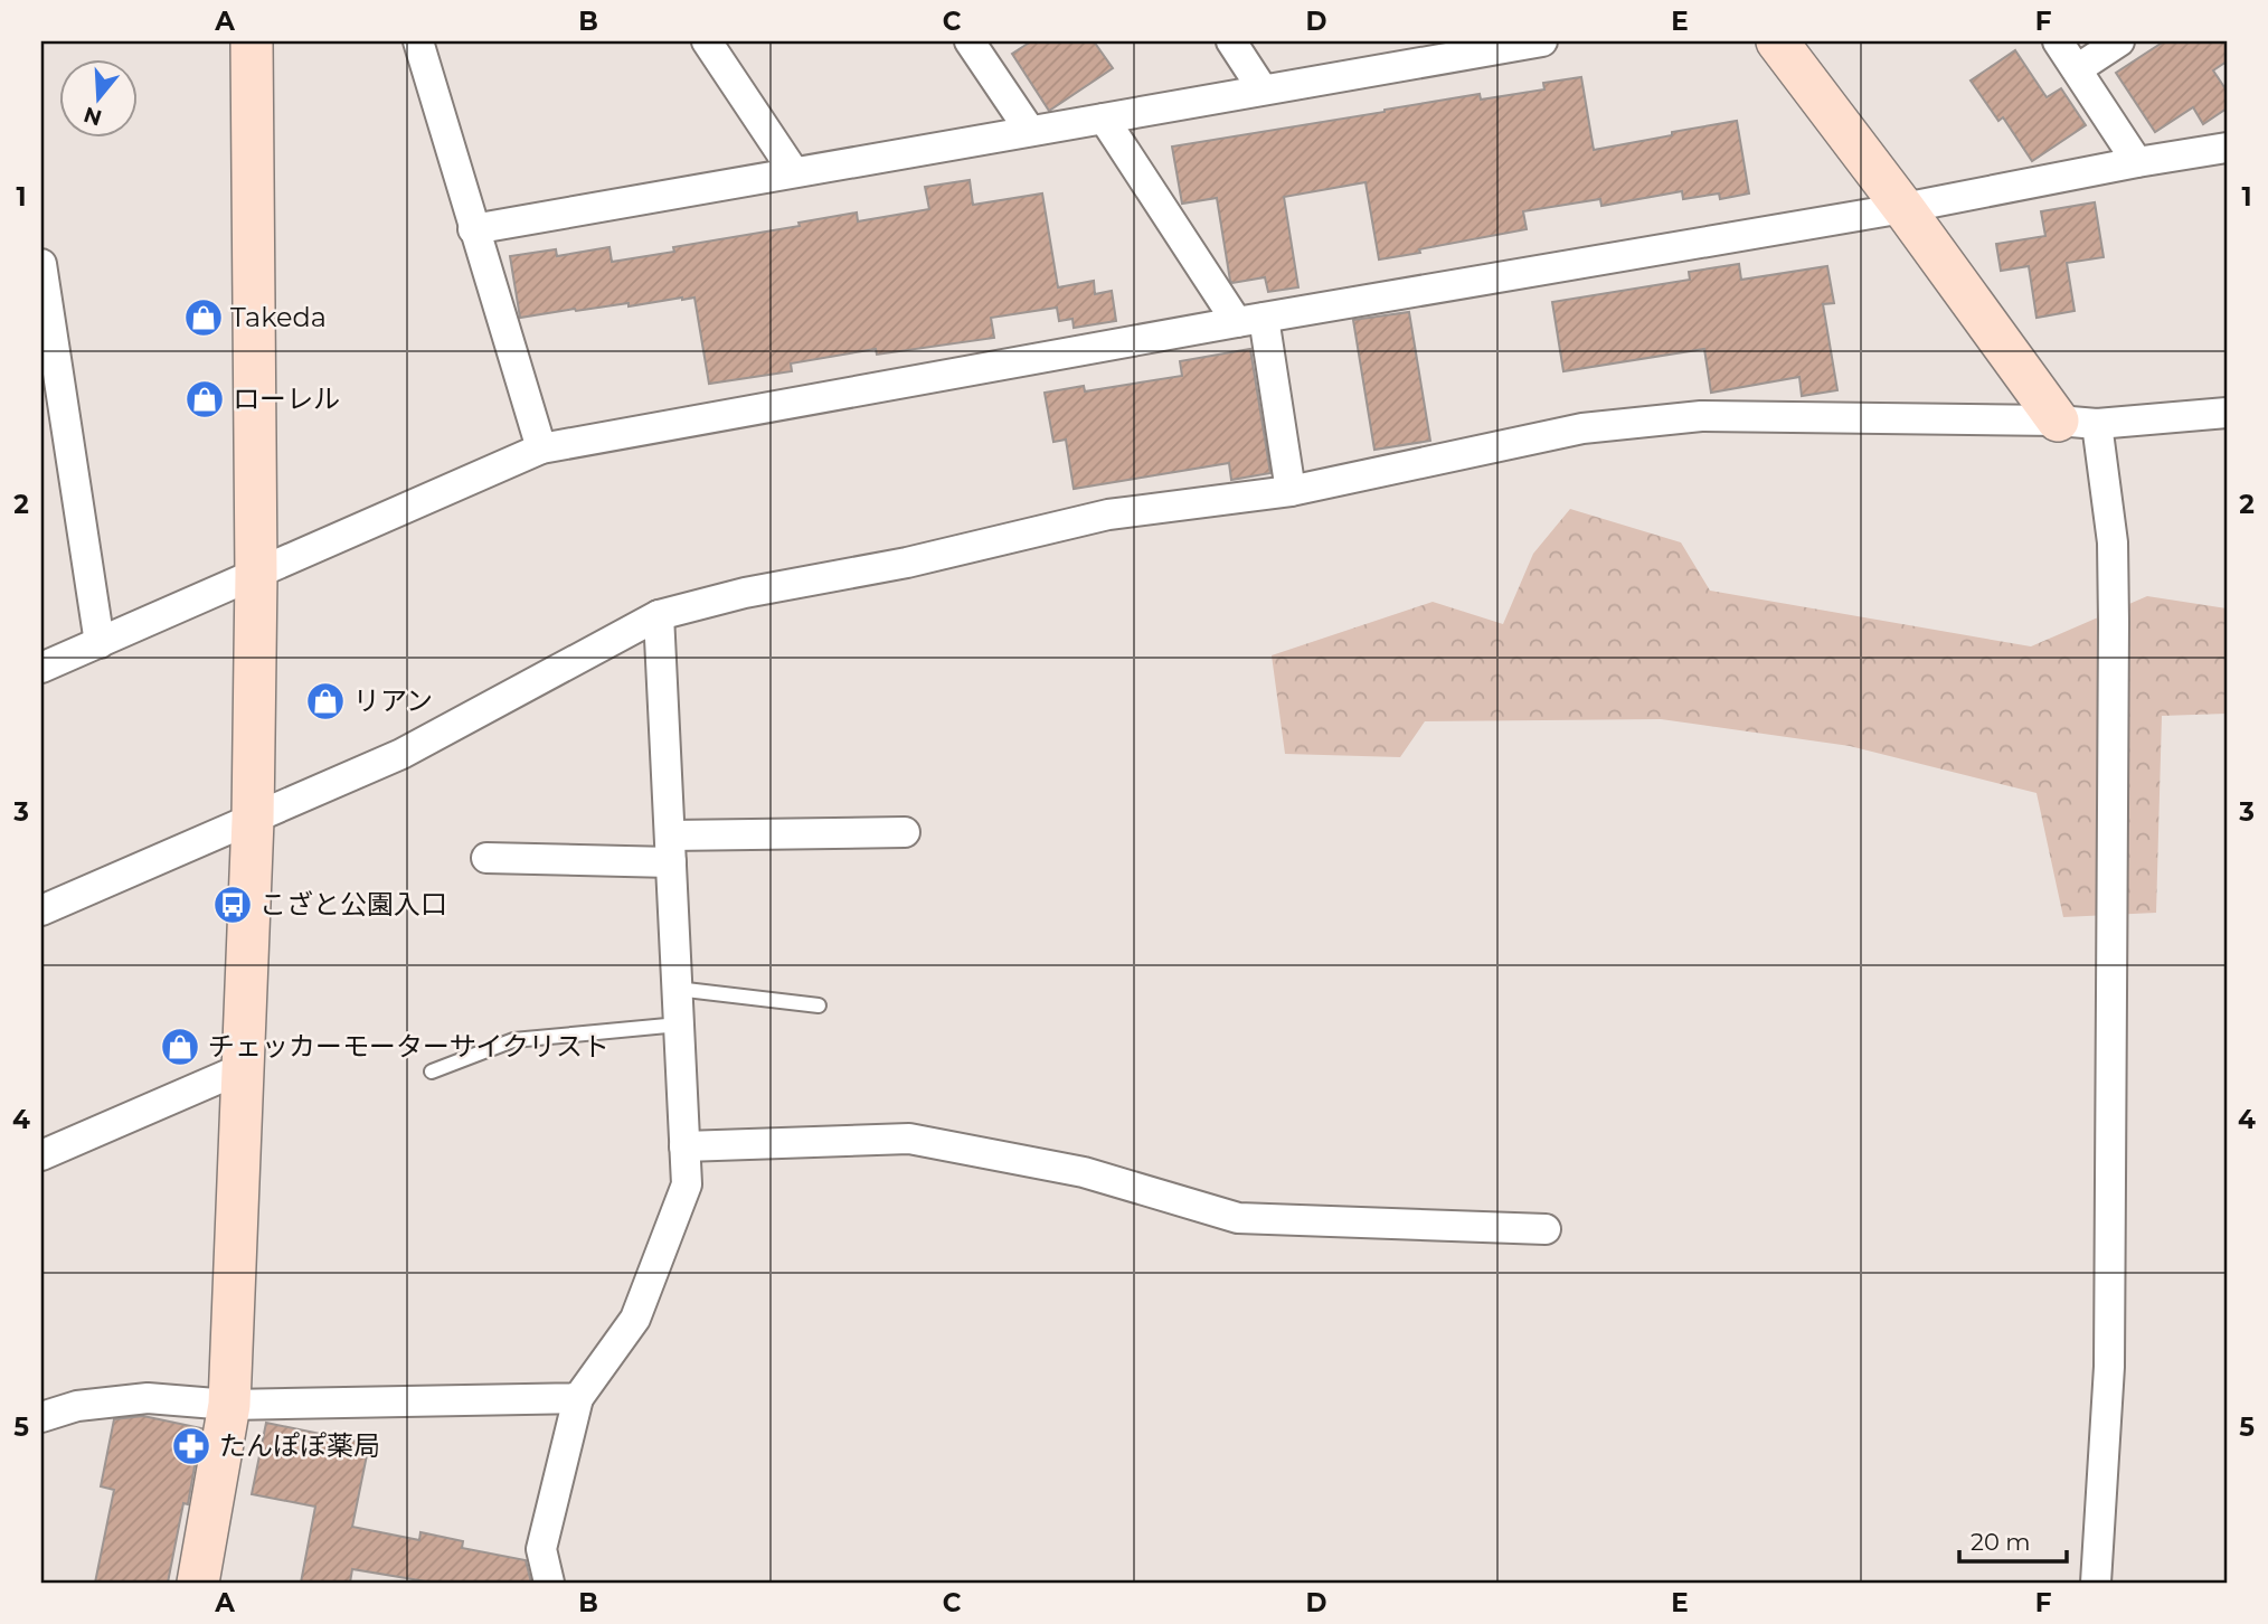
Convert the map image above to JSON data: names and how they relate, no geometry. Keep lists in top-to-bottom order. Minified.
{"places":{"shop":["Takeda","ローレル","リアン","チェッカーモーターサイクリスト"],"bus stop":["こざと公園入口"],"pharmacy":["たんぽぽ薬局"]},"scale_bar":"20 m","north":"bottom","grid":{"columns":["A","B","C","D","E","F"],"rows":["1","2","3","4","5"]}}
